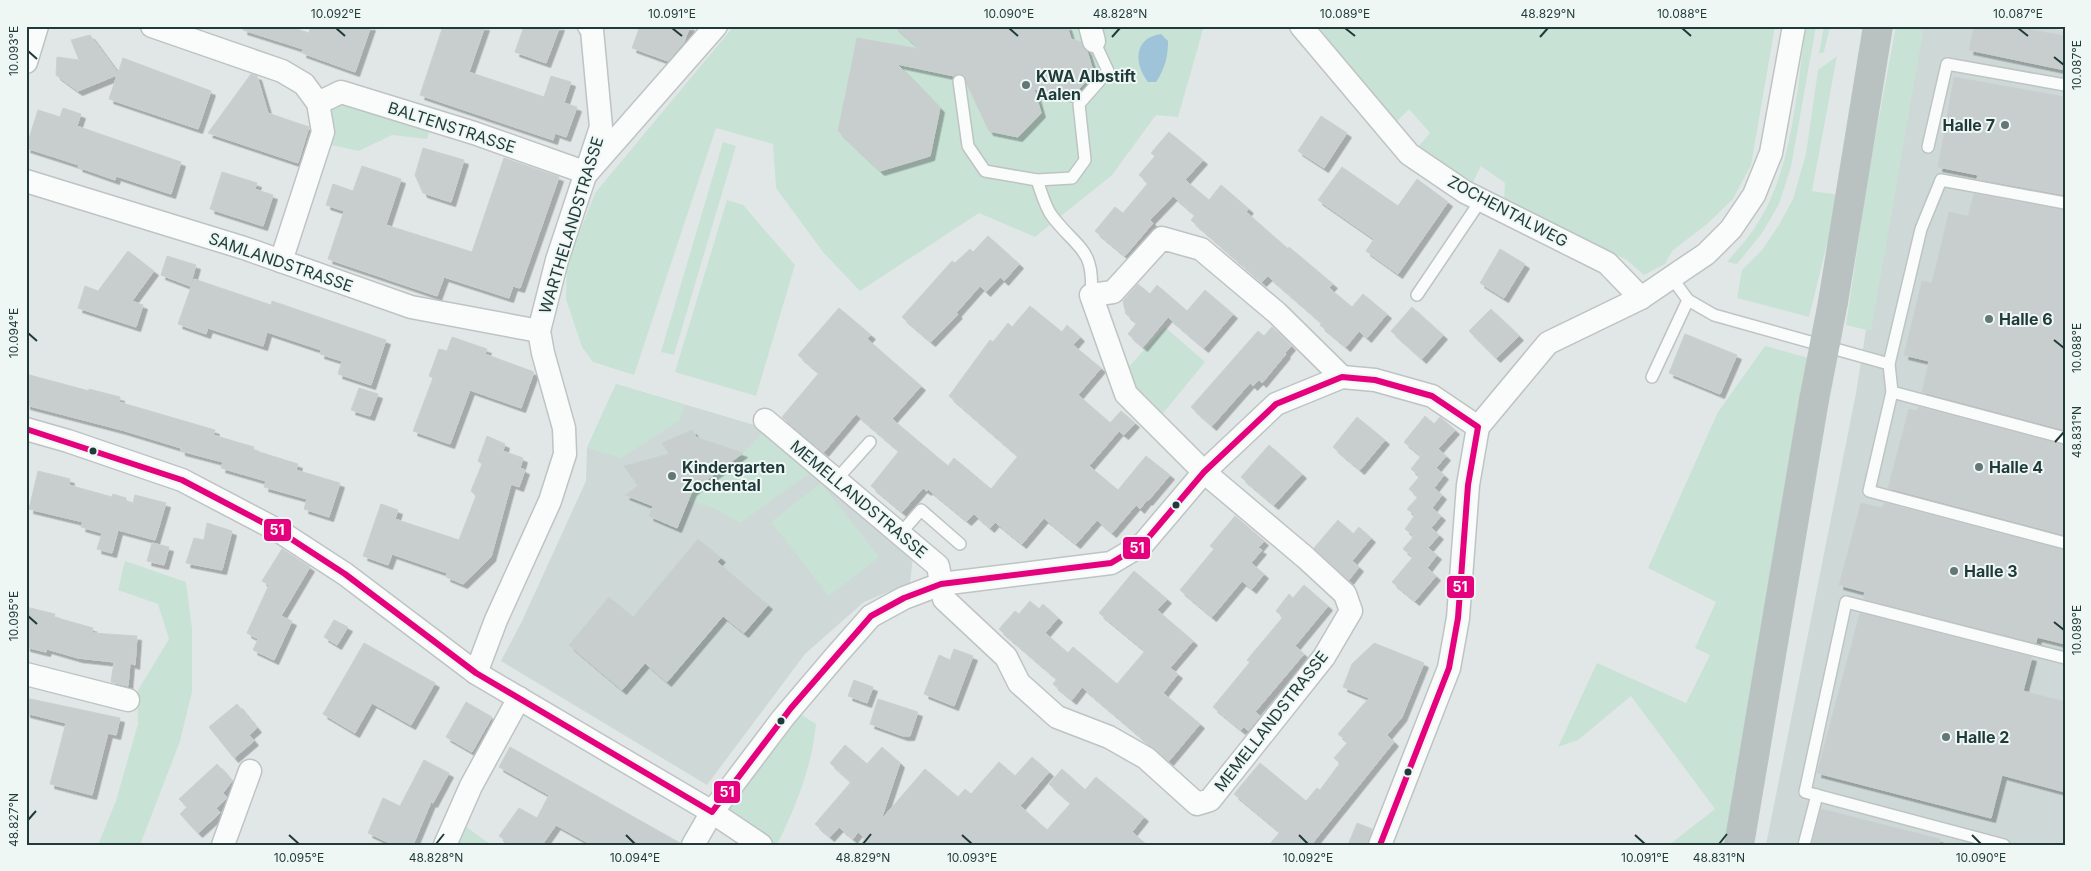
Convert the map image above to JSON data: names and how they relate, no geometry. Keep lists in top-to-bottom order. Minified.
{"streets":{"street":["BALTENSTRASSE","ZOCHENTALWEG","WARTHELANDSTRASSE","SAMLANDSTRASSE","MEMELLANDSTRASSE"]},"crossings":[["BALTENSTRASSE","WARTHELANDSTRASSE"],["WARTHELANDSTRASSE","SAMLANDSTRASSE"]],"places":["KWA Albstift Aalen","Halle 7","Halle 6","Halle 4","Kindergarten Zochental","Halle 3","Halle 2"],"lines":["transit line 51"],"coordinates":["10.092°E","10.091°E","10.090°E","48.828°N","10.089°E","48.829°N","10.088°E","10.087°E","10.093°E","10.094°E","48.831°N","10.095°E","48.827°N"]}
